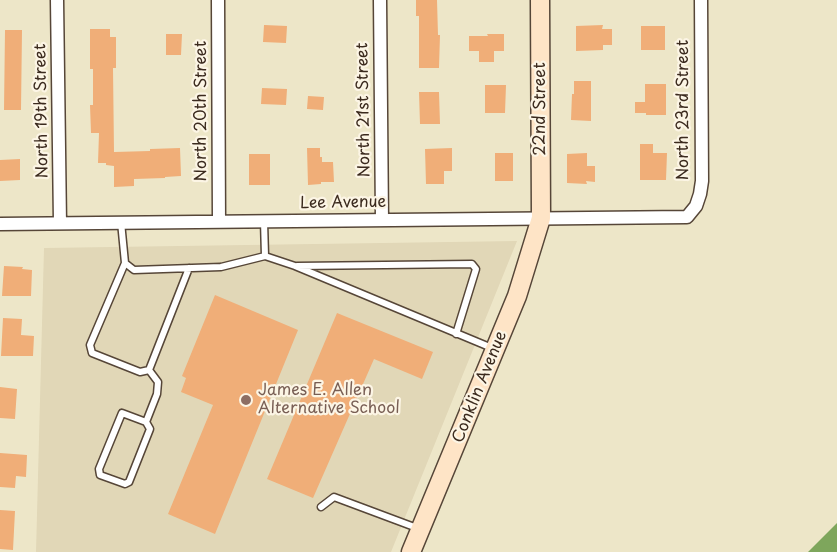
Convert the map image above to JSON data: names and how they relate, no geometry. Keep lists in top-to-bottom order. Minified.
{"streets":{"street":["22nd Street","North 21st Street","North 23rd Street","North 19th Street","North 20th Street","Lee Avenue","Conklin Avenue"]},"crossings":[["22nd Street","Lee Avenue"],["22nd Street","Conklin Avenue"],["North 21st Street","Lee Avenue"],["North 23rd Street","Lee Avenue"],["North 19th Street","Lee Avenue"],["North 20th Street","Lee Avenue"],["Lee Avenue","Conklin Avenue"]],"places":["James E. Allen Alternative School"]}
